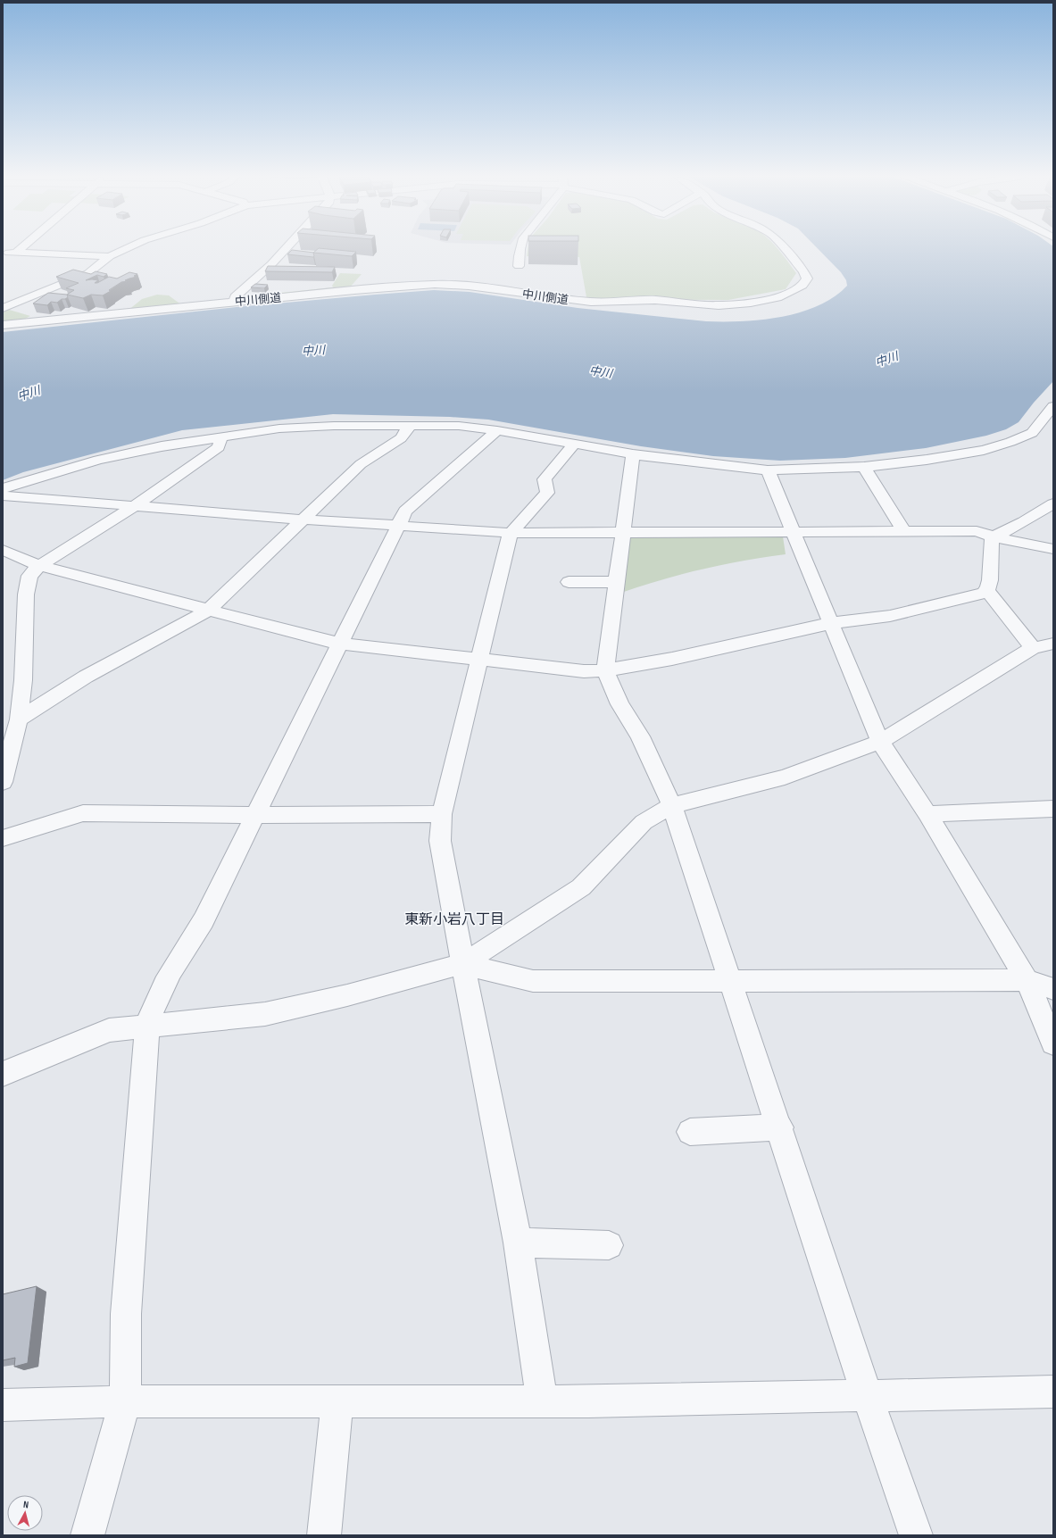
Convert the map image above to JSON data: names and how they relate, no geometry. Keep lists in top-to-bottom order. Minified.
{"streets":{"street":["中川側道"]},"districts":["東新小岩八丁目"],"water":["中川"],"north":"top"}
